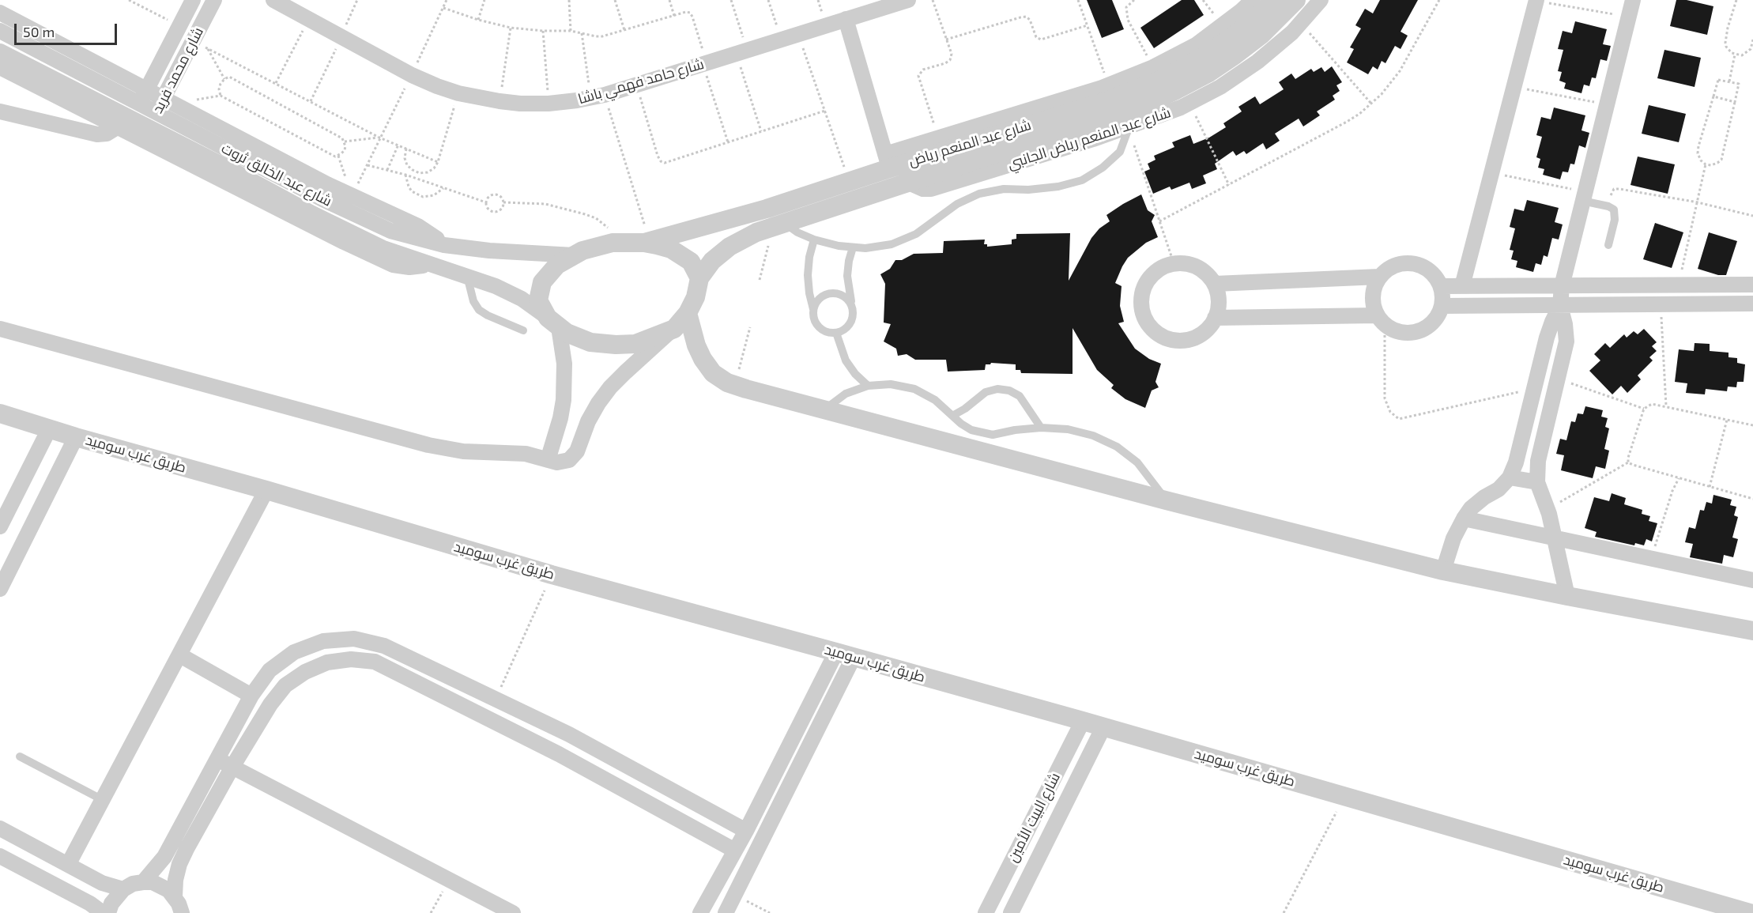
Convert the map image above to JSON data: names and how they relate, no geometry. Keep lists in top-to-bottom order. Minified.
{"streets":{"street":["شارع محمد فريد","شارع حامد فهمي باشا","شارع عبد المنعم رياض الجانبي","شارع عبد المنعم رياض","شارع عبد الخالق ثروت","طريق غرب سوميد","شارع البيت الأمين"]},"crossings":[["شارع محمد فريد","شارع عبد الخالق ثروت"],["شارع عبد المنعم رياض الجانبي","شارع عبد المنعم رياض"],["شارع عبد المنعم رياض","شارع عبد الخالق ثروت"],["طريق غرب سوميد","شارع البيت الأمين"]],"scale_bar":"50 m"}
